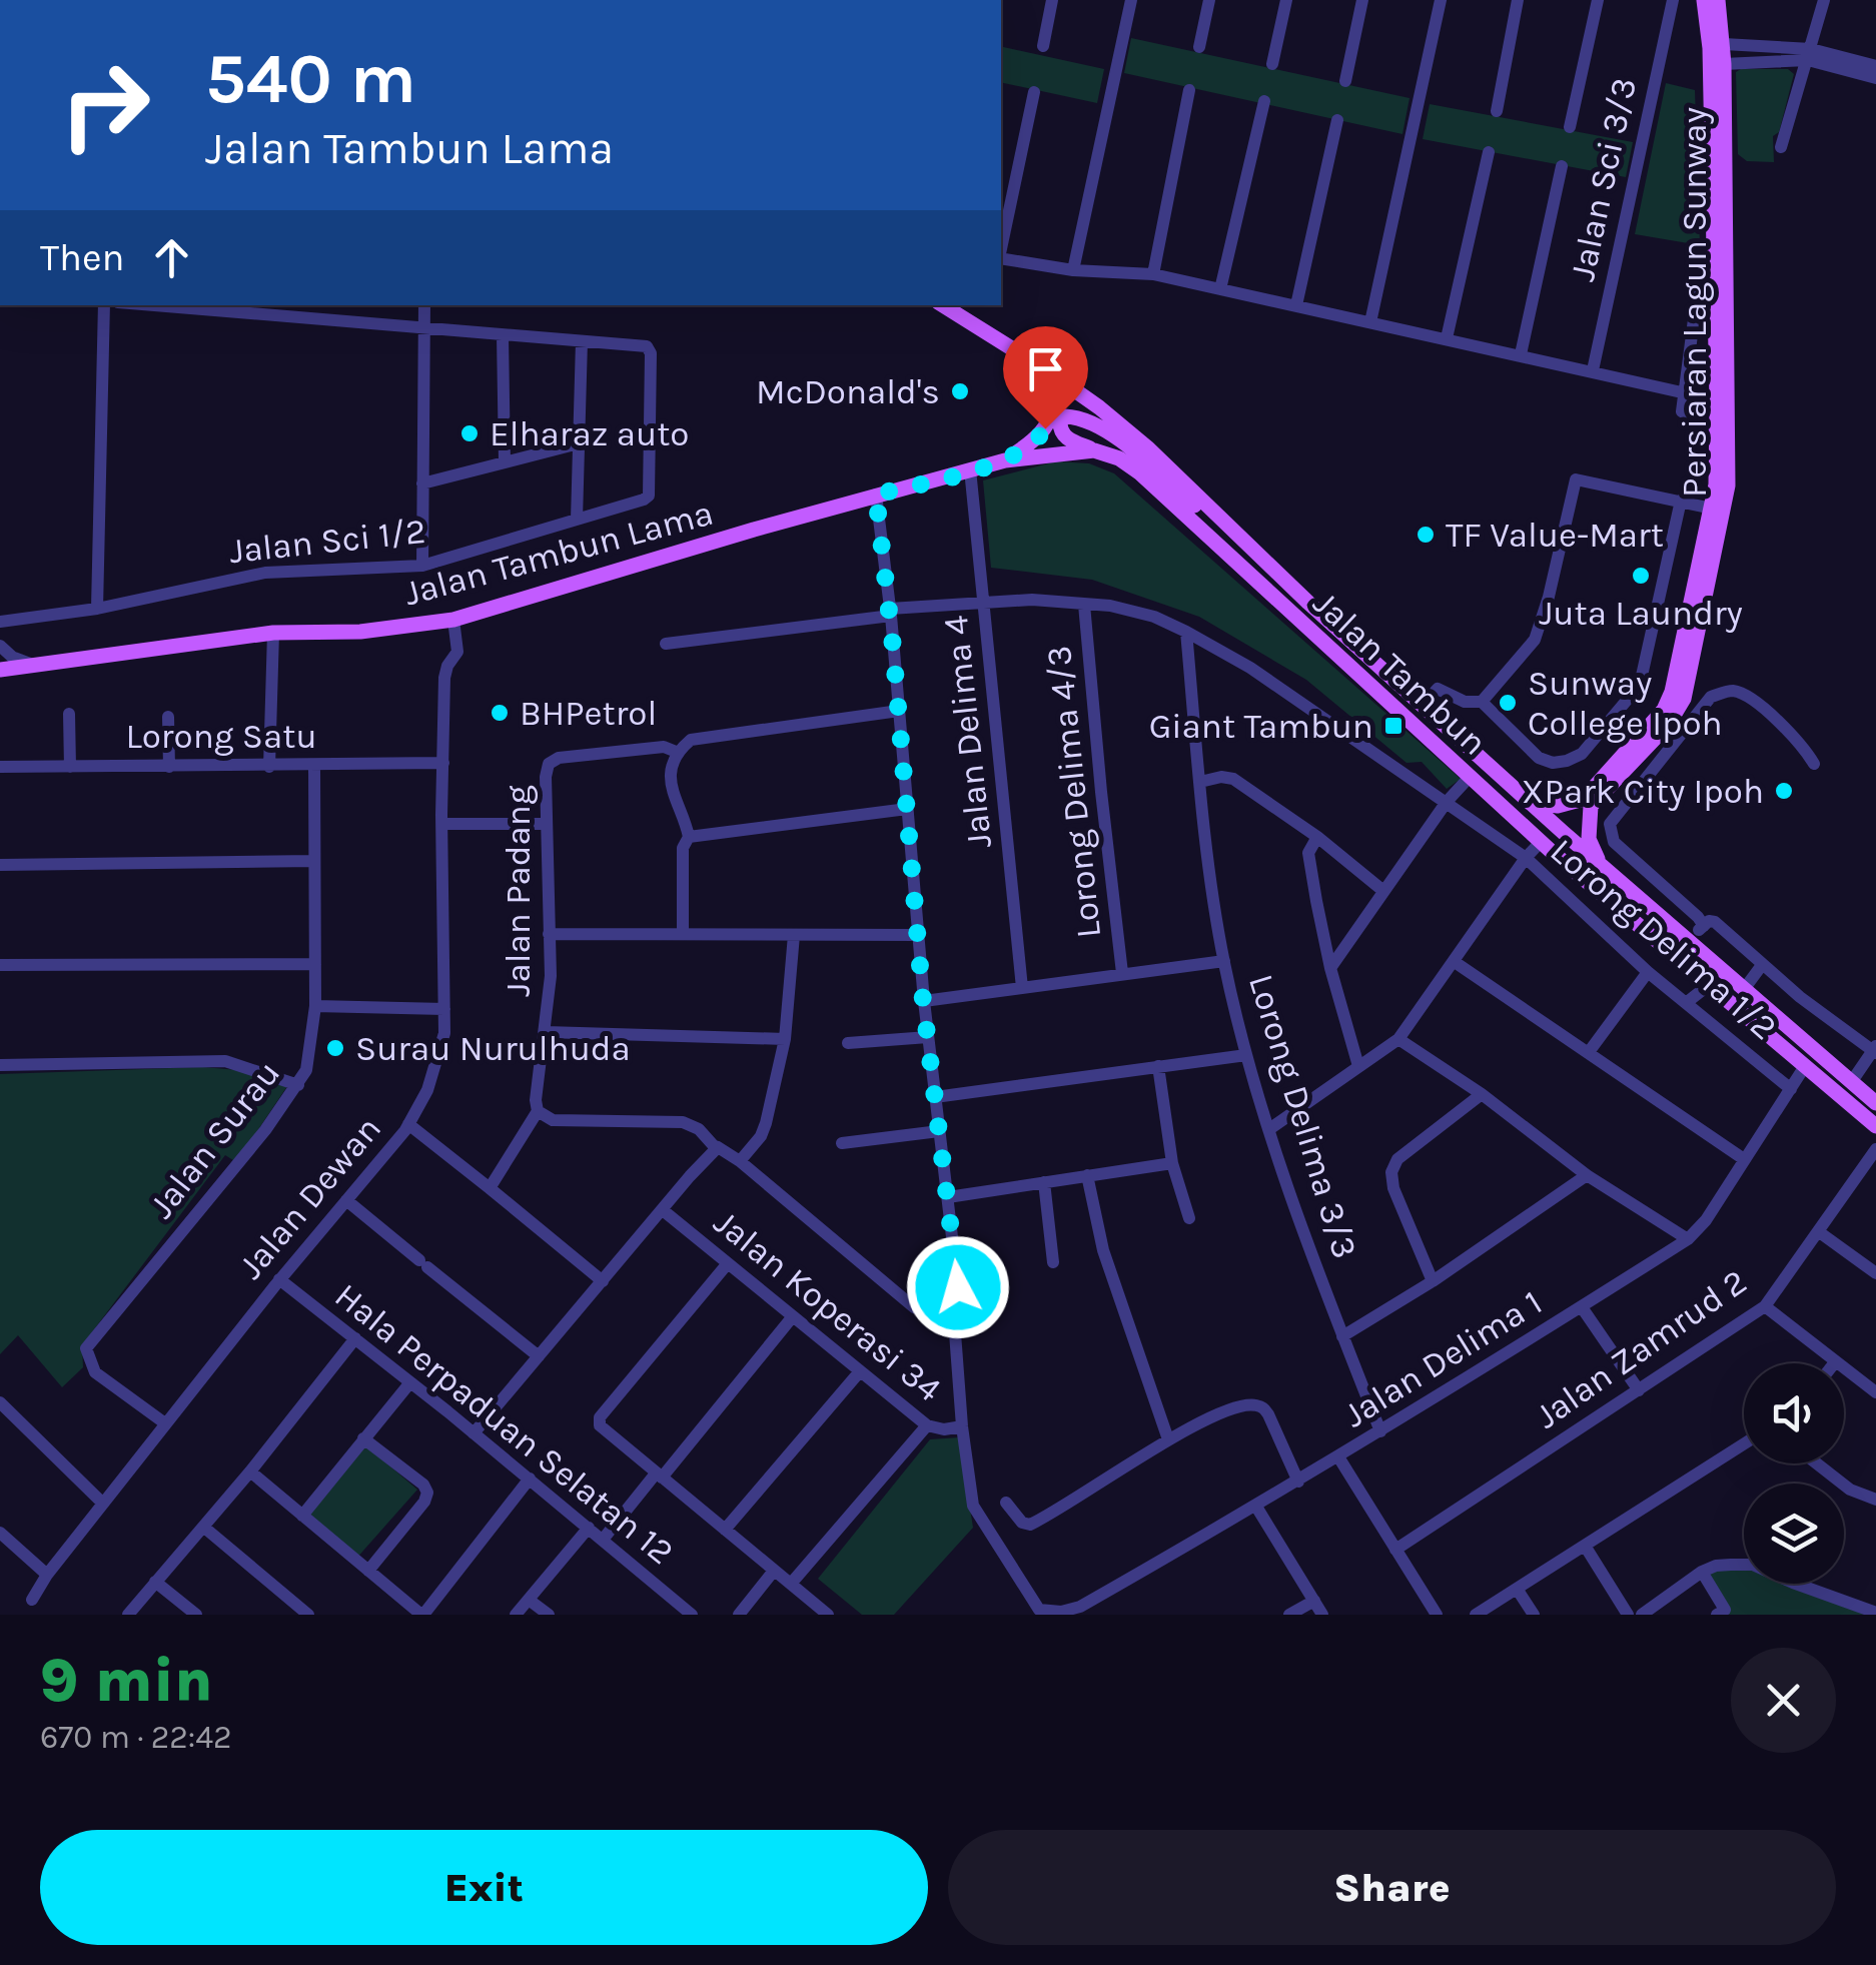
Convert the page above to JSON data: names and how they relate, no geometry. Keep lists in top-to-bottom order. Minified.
{"streets":{"main road":["Persiaran Lagun Sunway","Jalan Tambun Lama","Jalan Tambun"],"street":["Jalan Sci 3/3","Jalan Sci 1/2","Jalan Delima 4","Lorong Satu","Lorong Delima 4/3","Jalan Padang","Lorong Delima 1/2","Lorong Delima 3/3","Jalan Surau","Jalan Dewan","Jalan Koperasi 34","Jalan Zamrud 2","Jalan Delima 1","Hala Perpaduan Selatan 12"]},"crossings":[["Jalan Tambun Lama","Jalan Delima 4"],["Jalan Tambun Lama","Jalan Dewan"],["Jalan Tambun","Jalan Delima 1"],["Jalan Delima 4","Lorong Delima 1/2"],["Lorong Satu","Jalan Surau"],["Lorong Satu","Jalan Dewan"],["Lorong Delima 4/3","Lorong Delima 1/2"],["Lorong Delima 1/2","Lorong Delima 3/3"],["Lorong Delima 1/2","Jalan Delima 1"],["Lorong Delima 3/3","Jalan Delima 1"],["Jalan Surau","Jalan Dewan"],["Jalan Dewan","Hala Perpaduan Selatan 12"]],"places":{"other":["McDonald's","Elharaz auto","TF Value-Mart","Juta Laundry","Sunway College Ipoh","BHPetrol","XPark City Ipoh","Surau Nurulhuda"],"transit":["Giant Tambun"]},"page":{"turn":["540 m","Jalan Tambun Lama"],"then":"Then","heading":["9 min","670 m · 22:42"],"buttons":["Exit","Share"]}}
